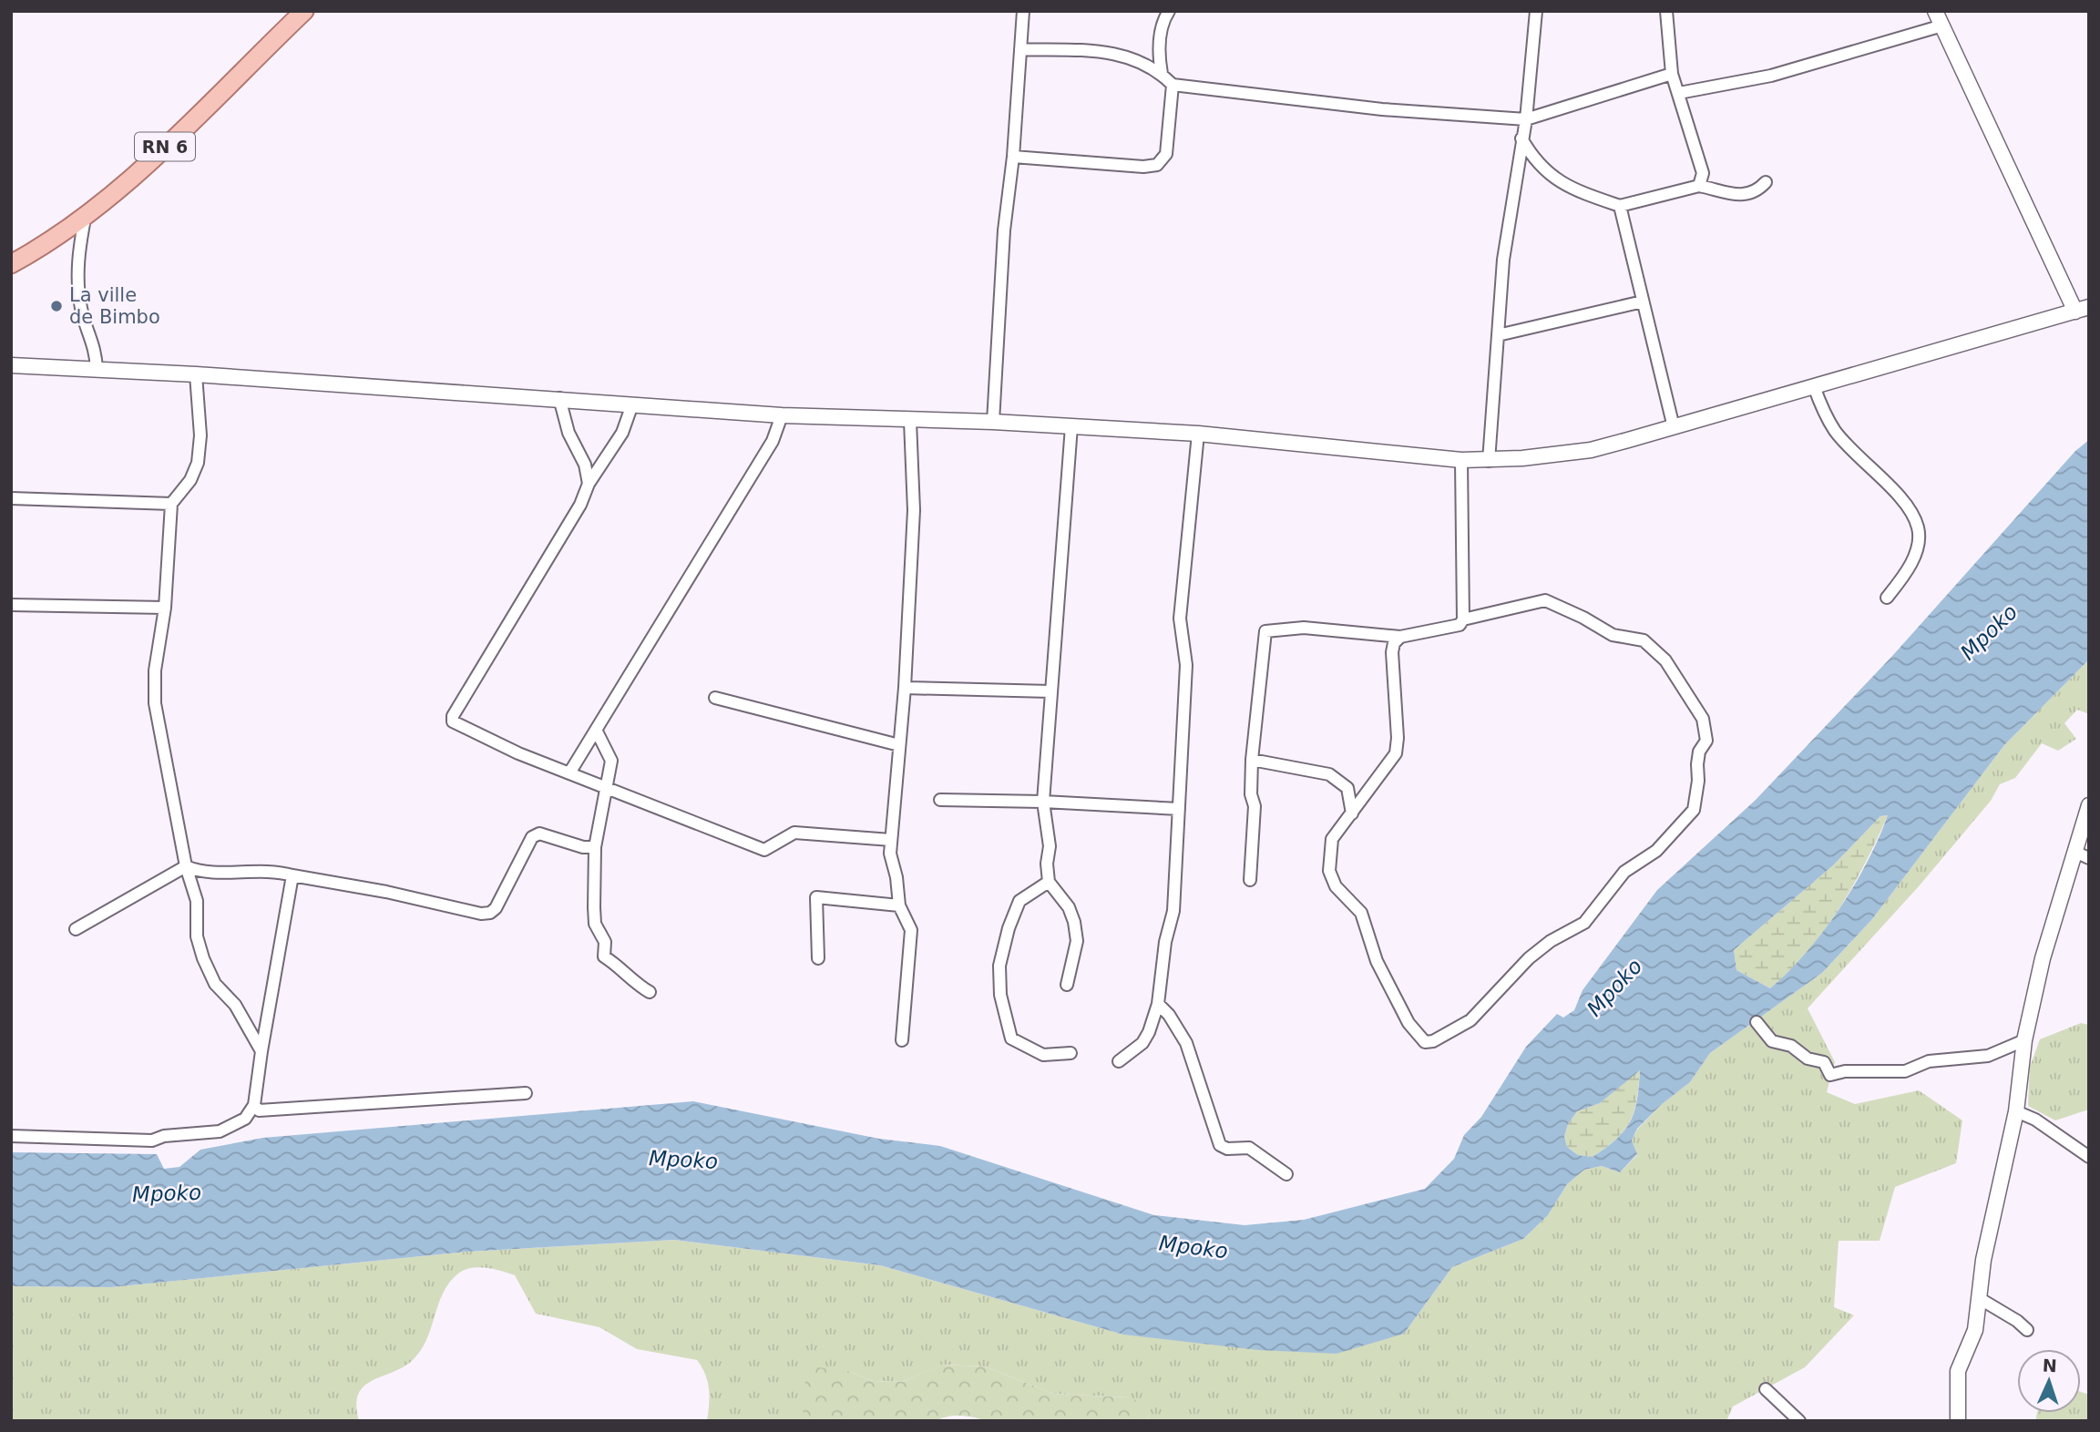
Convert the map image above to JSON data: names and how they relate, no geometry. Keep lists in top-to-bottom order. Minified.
{"streets":{"main road":["RN 6"]},"water":["Mpoko"],"places":["La ville de Bimbo"],"north":"top"}
